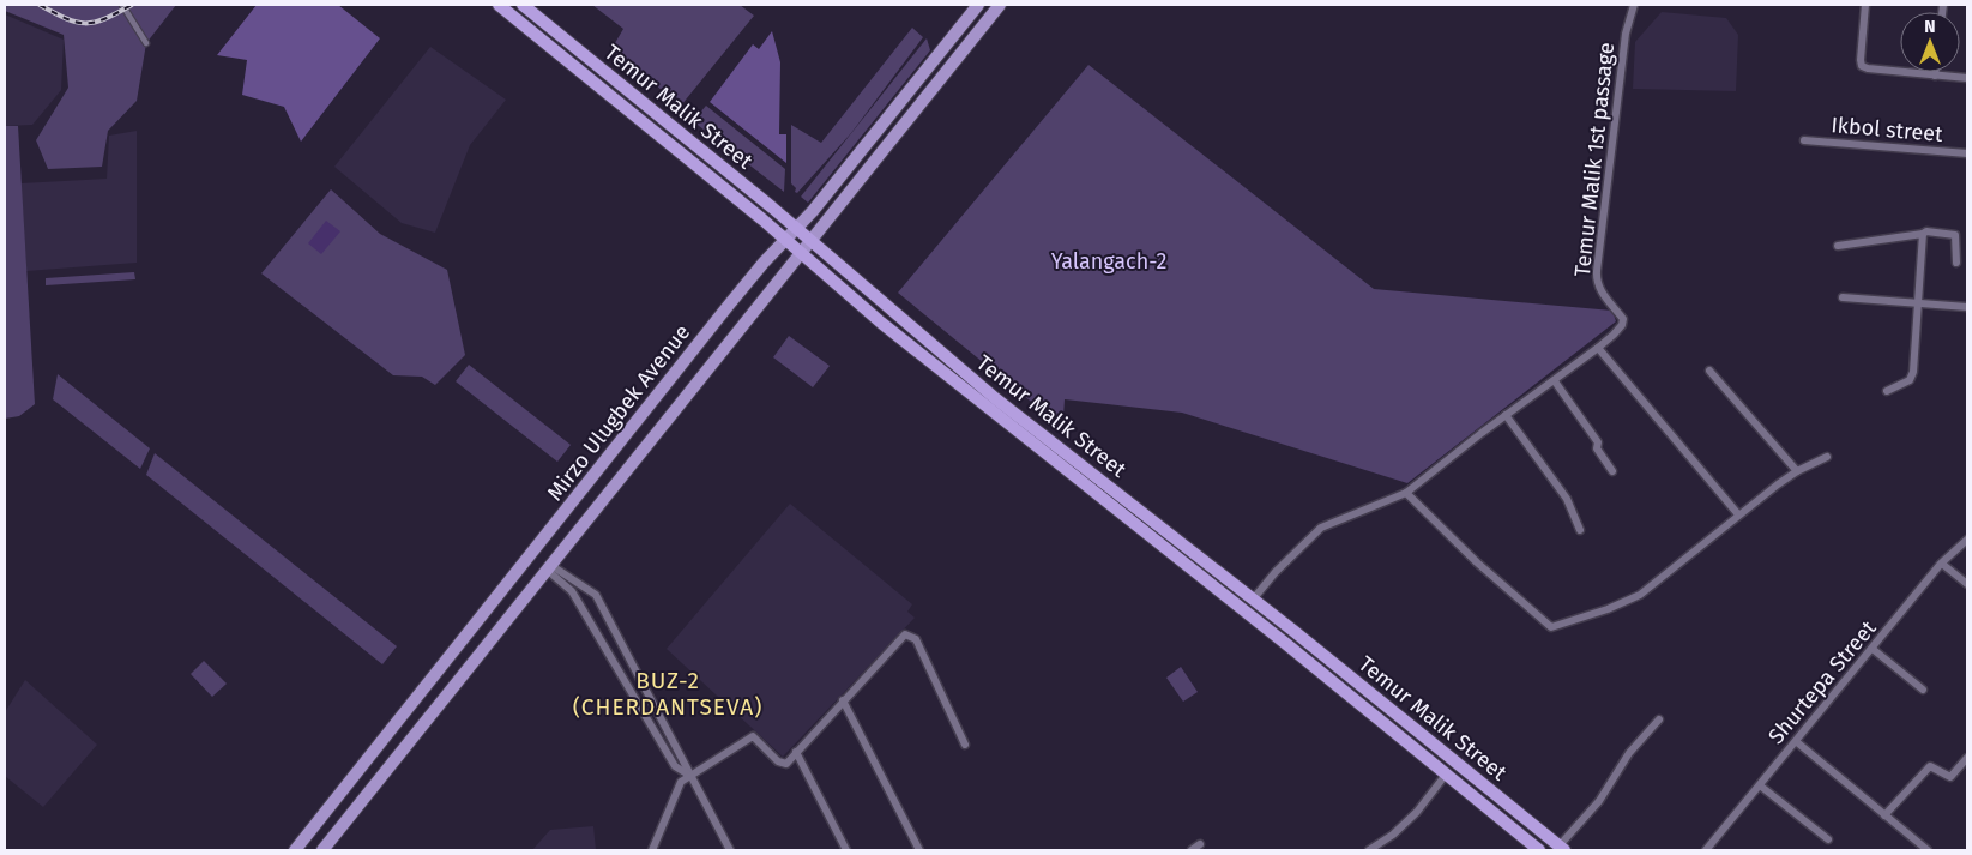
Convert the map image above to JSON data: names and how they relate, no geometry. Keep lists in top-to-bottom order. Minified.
{"streets":{"highway":["Temur Malik Street"],"main road":["Mirzo Ulugbek Avenue"],"street":["Ikbol street","Temur Malik 1st passage","Shurtepa Street"]},"crossings":[["Temur Malik Street","Temur Malik 1st passage"],["Temur Malik Street","Mirzo Ulugbek Avenue"]],"districts":["BUZ-2 (CHERDANTSEVA)"],"parks":["Yalangach-2"],"north":"top"}
